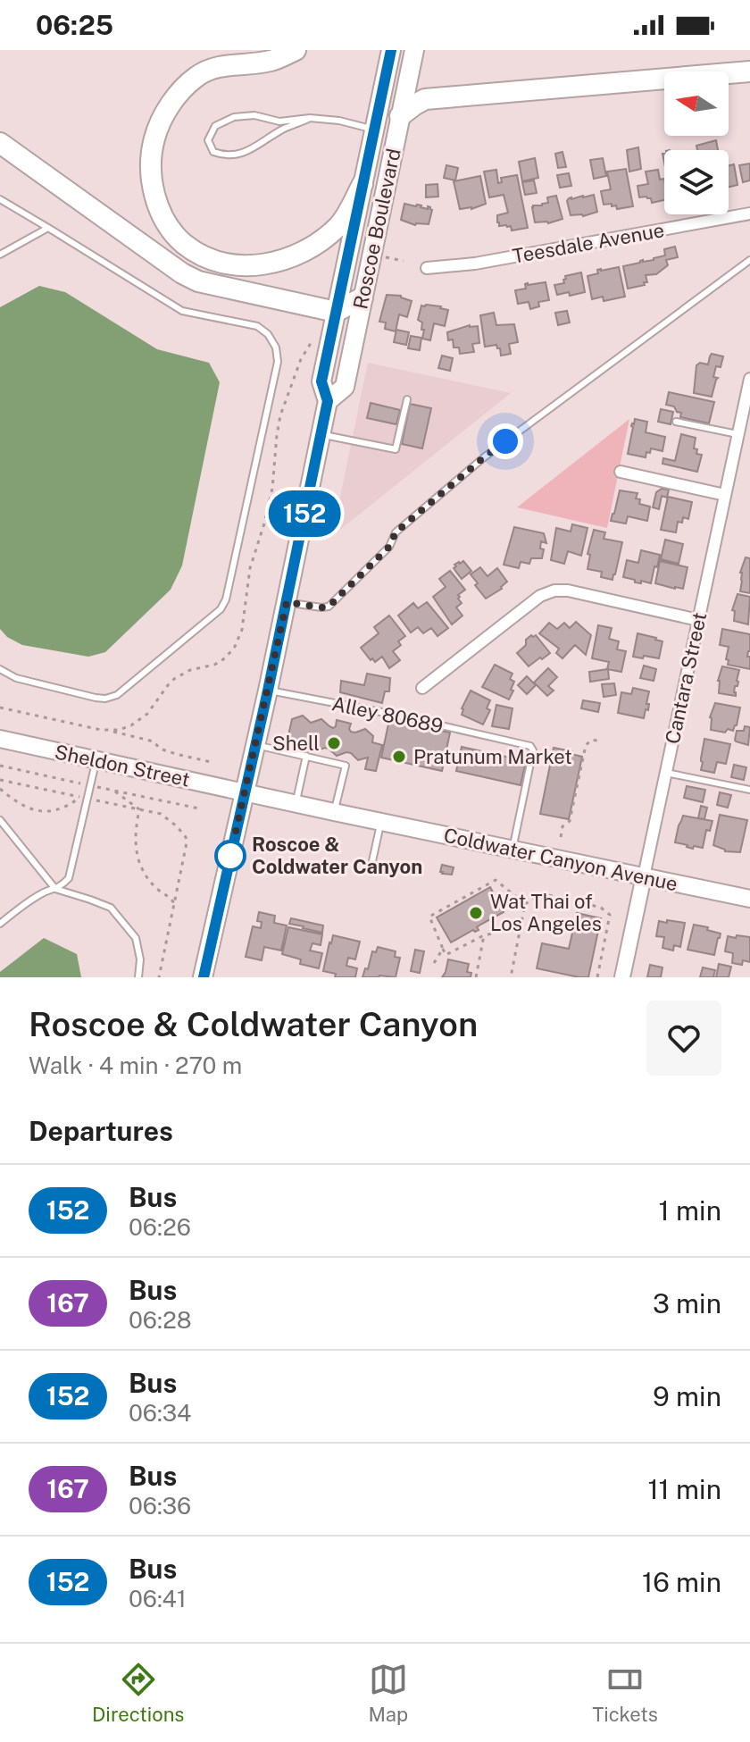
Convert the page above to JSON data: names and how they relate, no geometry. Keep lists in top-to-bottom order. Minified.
{"streets":{"main road":["Roscoe Boulevard","Sheldon Street","Coldwater Canyon Avenue"],"street":["Teesdale Avenue","Cantara Street"],"lane":["Alley 80689"]},"crossings":[["Roscoe Boulevard","Alley 80689"],["Roscoe Boulevard","Sheldon Street"],["Roscoe Boulevard","Coldwater Canyon Avenue"],["Cantara Street","Coldwater Canyon Avenue"],["Alley 80689","Coldwater Canyon Avenue"],["Sheldon Street","Coldwater Canyon Avenue"]],"places":["Shell","Pratunum Market","Roscoe & Coldwater Canyon","Wat Thai of Los Angeles"],"lines":["bus line 152"],"north":"left","page":{"status":"06:25","on_map":"152","heading":[["Roscoe & Coldwater Canyon","Walk · 4 min · 270 m"],"Departures"],"list":[{"mark":"152","name":"Bus","note":"06:26","value":"1 min"},{"mark":"167","name":"Bus","note":"06:28","value":"3 min"},{"mark":"152","name":"Bus","note":"06:34","value":"9 min"},{"mark":"167","name":"Bus","note":"06:36","value":"11 min"},{"mark":"152","name":"Bus","note":"06:41","value":"16 min"}],"tabs":["Directions","Map","Tickets"]}}
